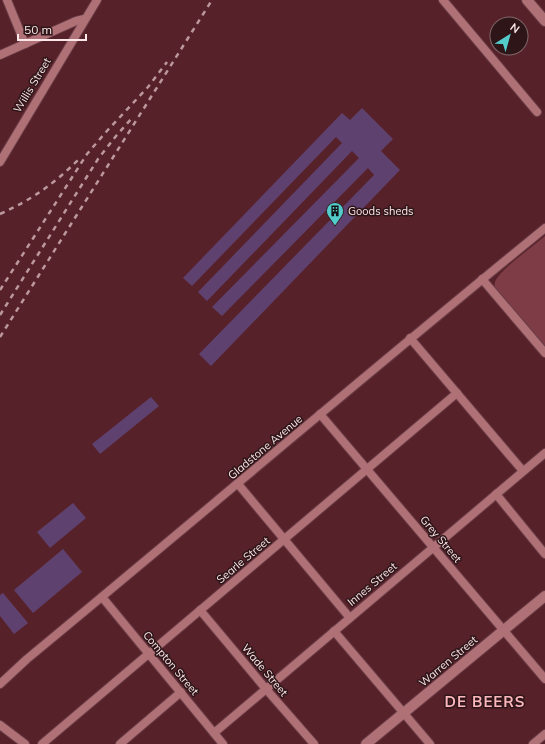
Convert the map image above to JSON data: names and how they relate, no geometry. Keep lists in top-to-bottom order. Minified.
{"streets":{"street":["Willis Street","Gladstone Avenue","Grey Street","Searle Street","Innes Street","Warren Street","Compton Street","Wade Street"]},"crossings":[["Gladstone Avenue","Grey Street"],["Gladstone Avenue","Compton Street"],["Grey Street","Searle Street"],["Grey Street","Innes Street"],["Grey Street","Warren Street"],["Searle Street","Compton Street"],["Searle Street","Wade Street"],["Innes Street","Compton Street"],["Innes Street","Wade Street"]],"districts":["DE BEERS"],"places":{"building":["Goods sheds"]},"scale_bar":"50 m","north":"top right"}
